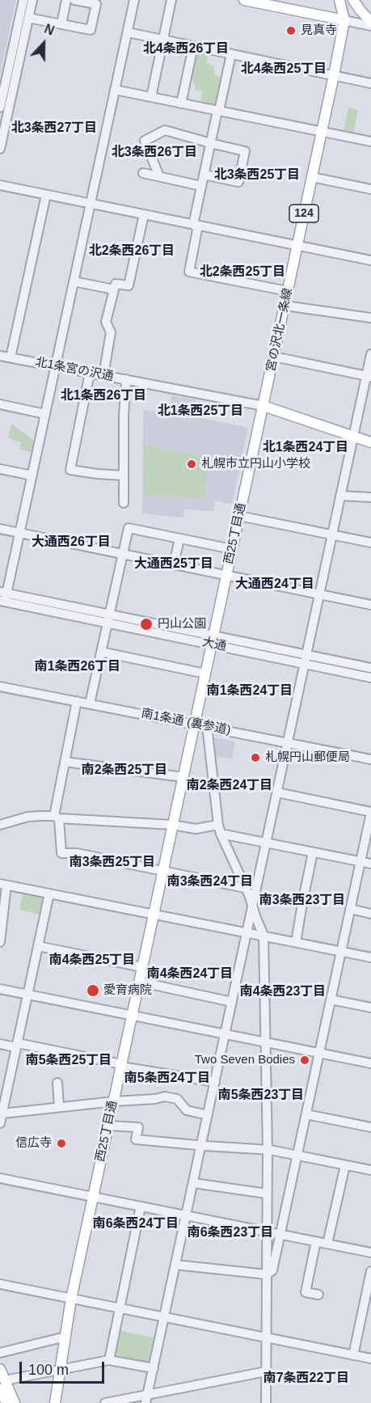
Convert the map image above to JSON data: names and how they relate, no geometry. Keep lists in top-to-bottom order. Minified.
{"streets":{"main road":["124","宮の沢北一条線","西25丁目通"],"street":["北1条宮の沢通","大通","南1条通 (裏参道)"]},"crossings":[["宮の沢北一条線","北1条宮の沢通"],["宮の沢北一条線","西25丁目通"],["北1条宮の沢通","西25丁目通"],["西25丁目通","大通"],["西25丁目通","南1条通 (裏参道)"]],"districts":["北4条西26丁目","北4条西25丁目","北3条西27丁目","北3条西26丁目","北3条西25丁目","北2条西26丁目","北2条西25丁目","北1条西26丁目","北1条西25丁目","北1条西24丁目","大通西26丁目","大通西25丁目","大通西24丁目","南1条西26丁目","南1条西24丁目","南2条西25丁目","南2条西24丁目","南3条西25丁目","南3条西24丁目","南3条西23丁目","南4条西25丁目","南4条西24丁目","南4条西23丁目","南5条西25丁目","南5条西24丁目","南5条西23丁目","南6条西24丁目","南6条西23丁目","南7条西22丁目"],"places":["見真寺","札幌市立円山小学校","円山公園","札幌円山郵便局","愛育病院","Two Seven Bodies","信広寺"],"scale_bar":"100 m","north":"top"}
